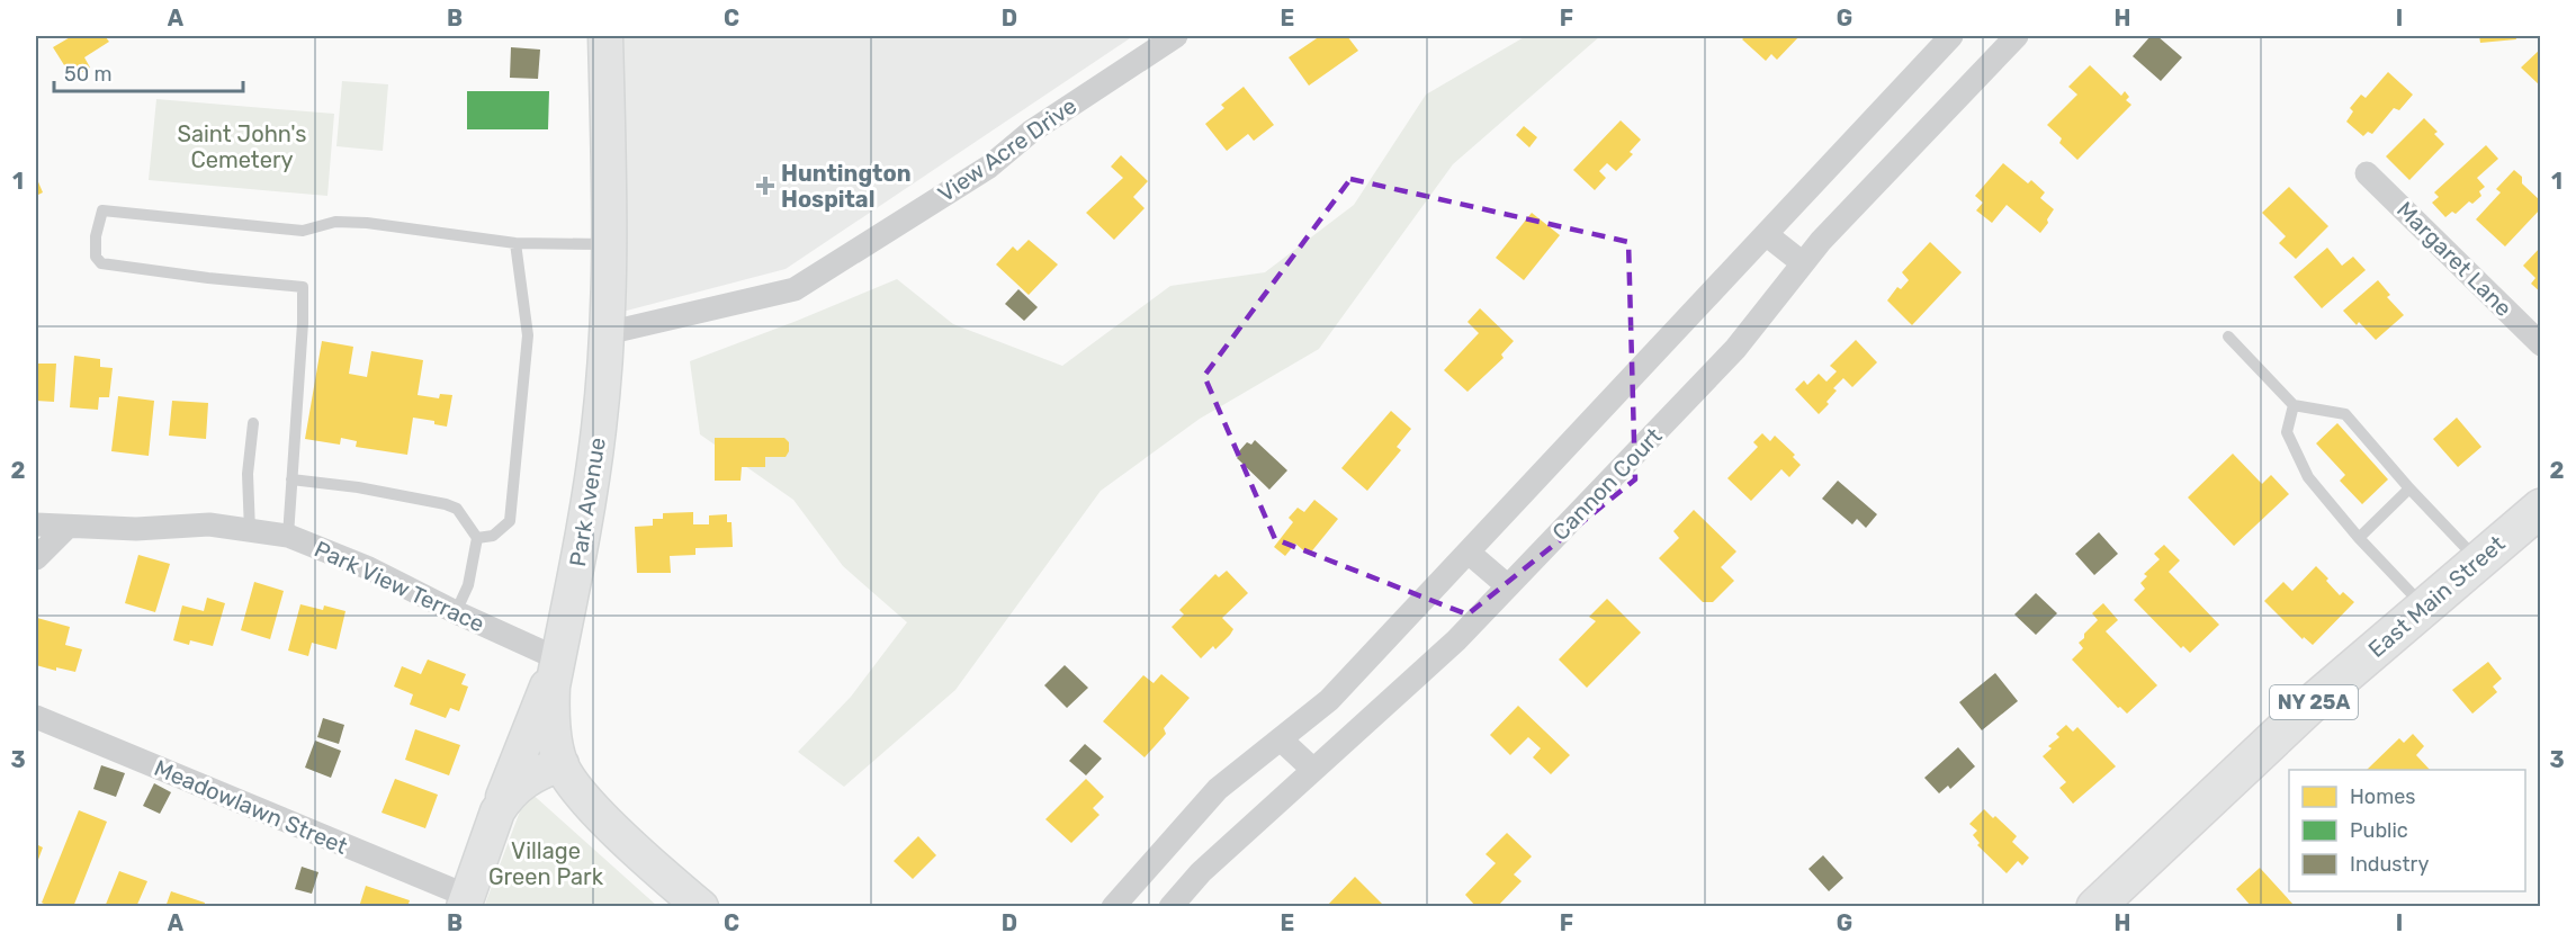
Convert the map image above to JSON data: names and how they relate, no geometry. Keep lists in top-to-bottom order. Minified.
{"streets":{"main road":["Park Avenue","East Main Street","NY 25A"],"street":["View Acre Drive","Margaret Lane","Cannon Court","Park View Terrace","Meadowlawn Street"]},"crossings":[["View Acre Drive","Park Avenue"],["Park Avenue","Park View Terrace"]],"parks":["Saint John's Cemetery","Village Green Park"],"places":{"health":["Huntington Hospital"]},"legend":["Homes","Public","Industry"],"scale_bar":"50 m","grid":{"columns":["A","B","C","D","E","F","G","H","I"],"rows":["1","2","3"]}}
